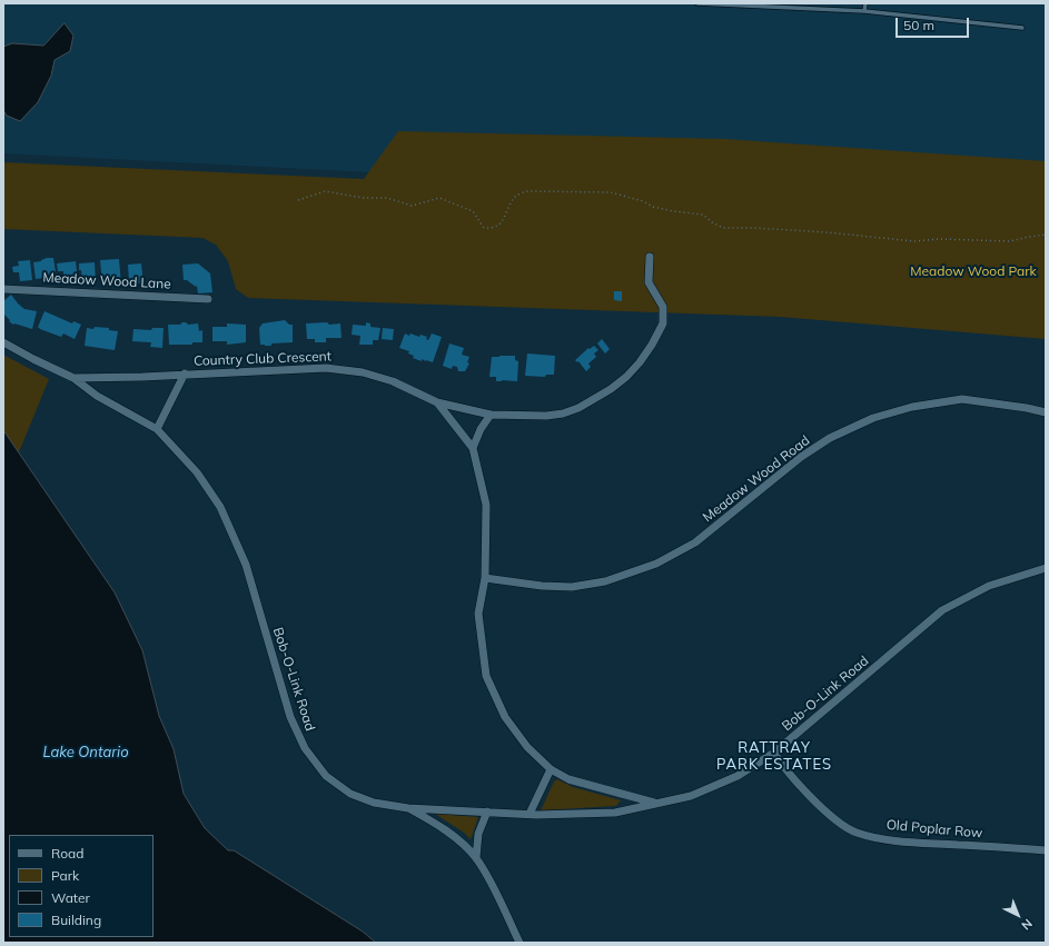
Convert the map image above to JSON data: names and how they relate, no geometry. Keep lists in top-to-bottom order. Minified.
{"streets":{"street":["Meadow Wood Lane","Country Club Crescent","Meadow Wood Road","Bob-O-Link Road","Old Poplar Row"]},"crossings":[["Country Club Crescent","Meadow Wood Road"],["Country Club Crescent","Bob-O-Link Road"],["Bob-O-Link Road","Old Poplar Row"]],"districts":["RATTRAY PARK ESTATES"],"water":["Lake Ontario"],"parks":["Meadow Wood Park"],"legend":["Road","Park","Water","Building"],"scale_bar":"50 m","north":"bottom right"}
